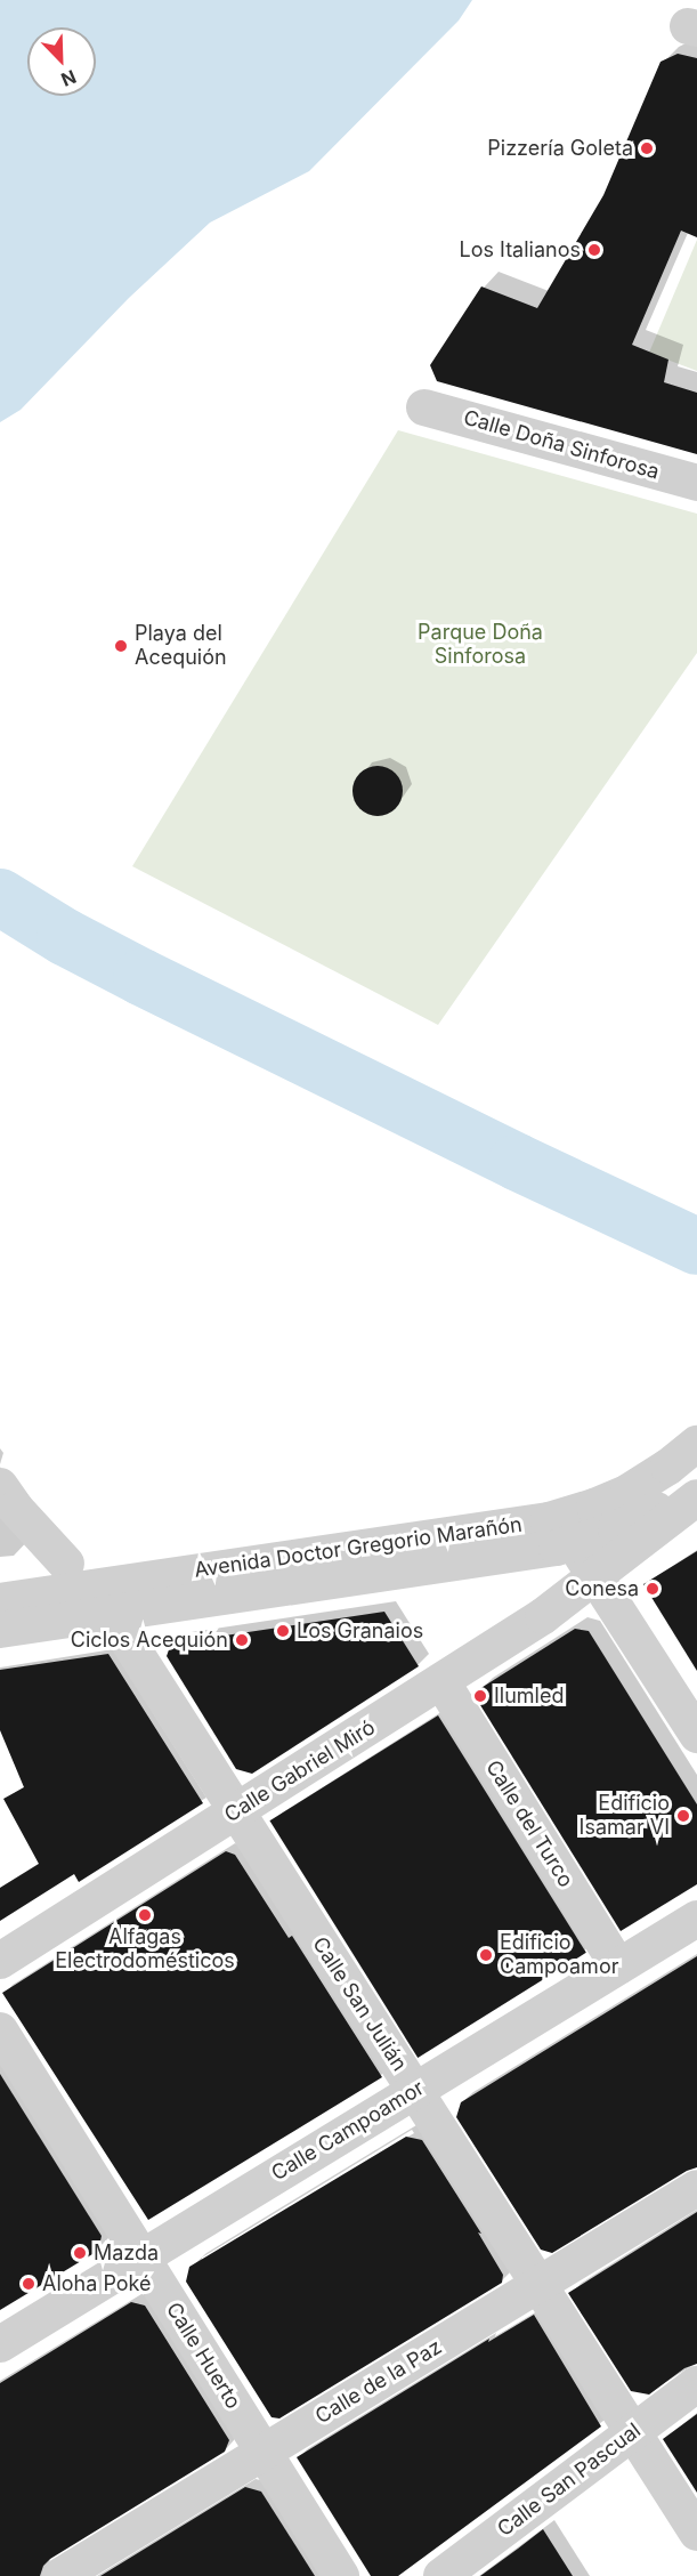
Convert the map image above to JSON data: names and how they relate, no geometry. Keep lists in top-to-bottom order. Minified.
{"streets":{"street":["Calle Doña Sinforosa","Avenida Doctor Gregorio Marañón","Calle Gabriel Miró","Calle del Turco","Calle San Julián","Calle Campoamor","Calle Huerto","Calle de la Paz","Calle San Pascual"]},"crossings":[["Avenida Doctor Gregorio Marañón","Calle San Julián"],["Calle Gabriel Miró","Calle del Turco"],["Calle Gabriel Miró","Calle San Julián"],["Calle del Turco","Calle Campoamor"],["Calle San Julián","Calle Campoamor"],["Calle San Julián","Calle de la Paz"],["Calle San Julián","Calle San Pascual"],["Calle Campoamor","Calle Huerto"],["Calle Huerto","Calle de la Paz"]],"parks":["Parque Doña Sinforosa"],"places":["Pizzería Goleta","Los Italianos","Playa del Acequión","Conesa","Los Granaios","Ciclos Acequión","Ilumled","Edificio Isamar VI","Alfagas Electrodomésticos","Edificio Campoamor","Mazda","Aloha Poké"],"north":"bottom right"}
